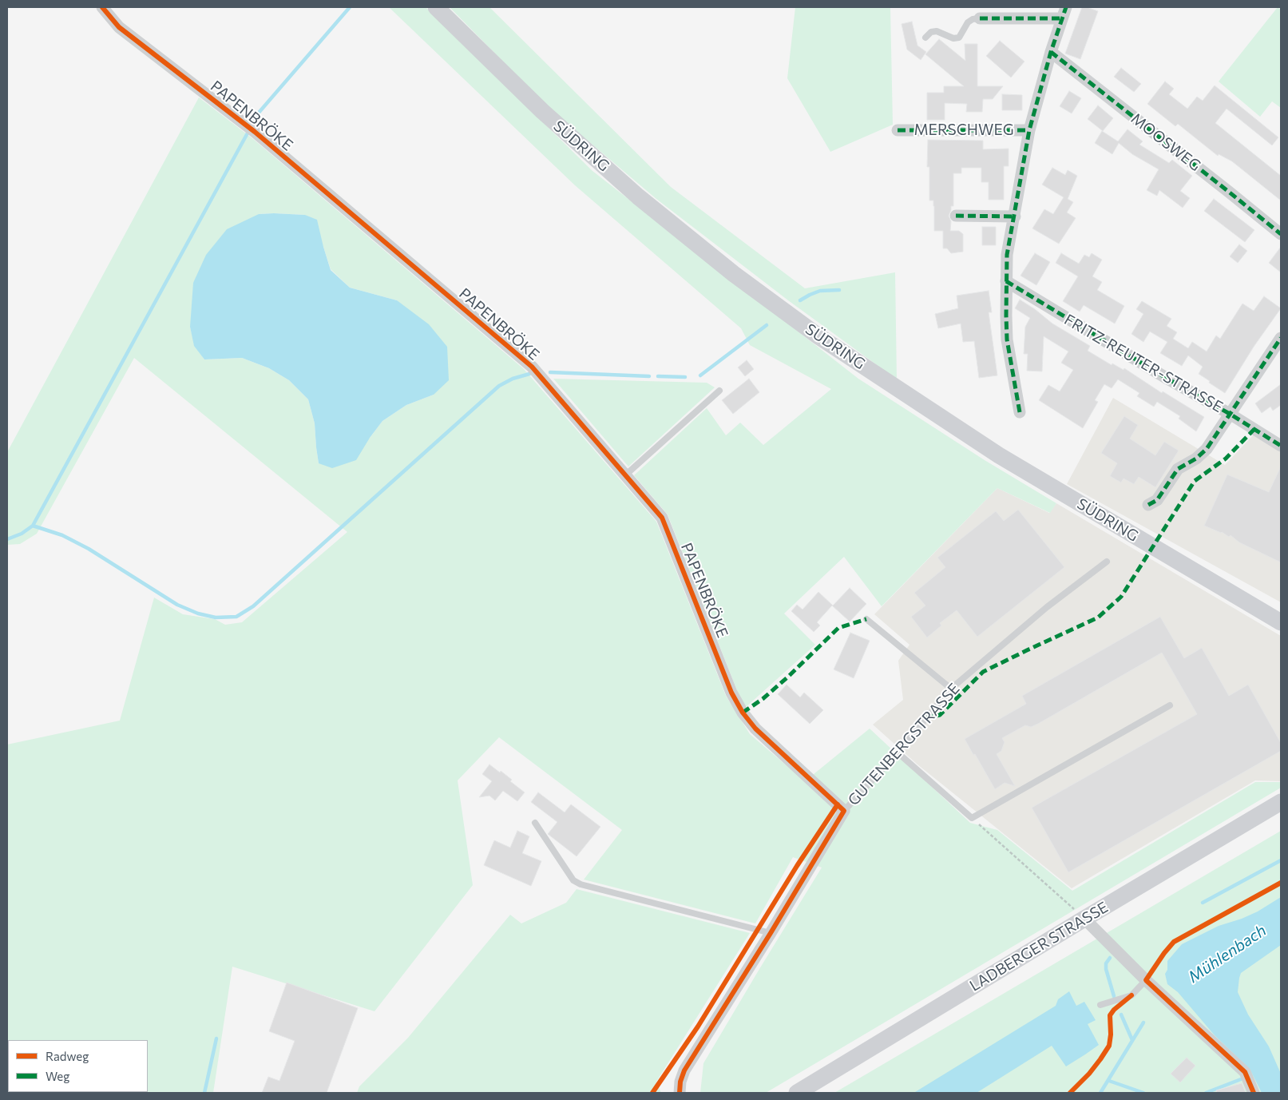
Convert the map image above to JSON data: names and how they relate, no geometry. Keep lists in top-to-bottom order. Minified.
{"streets":{"main road":["SÜDRING","LADBERGER STRASSE"],"street":["PAPENBRÖKE","MERSCHWEG","MOOSWEG","FRITZ-REUTER-STRASSE","GUTENBERGSTRASSE"]},"crossings":[["PAPENBRÖKE","GUTENBERGSTRASSE"],["MERSCHWEG","MOOSWEG"],["MERSCHWEG","FRITZ-REUTER-STRASSE"]],"water":["Mühlenbach"],"legend":["Radweg","Weg"]}
